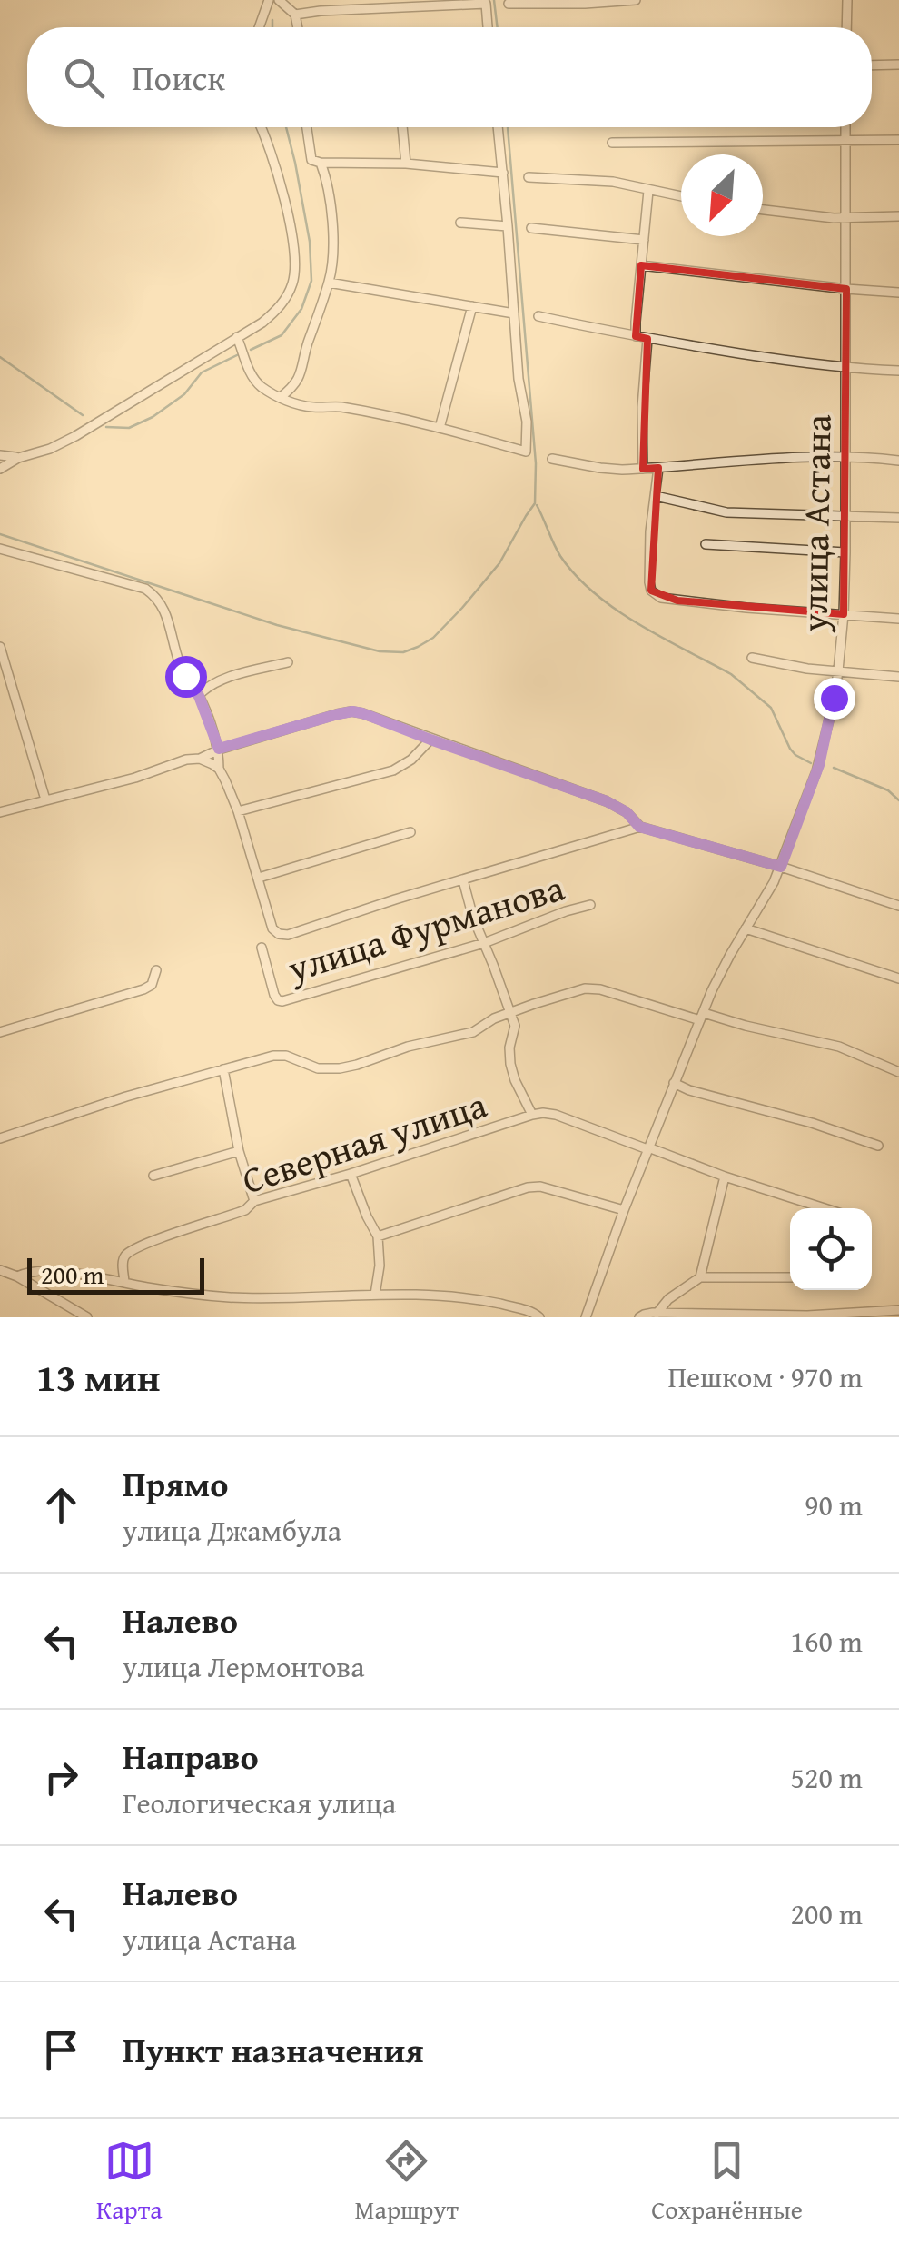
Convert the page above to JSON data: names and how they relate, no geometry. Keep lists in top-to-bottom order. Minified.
{"streets":{"street":["улица Астана","улица Фурманова","Северная улица"]},"crossings":[["улица Астана","Северная улица"]],"scale_bar":"200 m","north":"bottom left","page":{"search":"Поиск","scale":"200 m","heading":["13 мин","Пешком · 970 m"],"list":[["Прямо","улица Джамбула","90 m"],["Налево","улица Лермонтова","160 m"],["Направо","Геологическая улица","520 m"],["Налево","улица Астана","200 m"],"Пункт назначения"],"nav":["Карта","Маршрут","Сохранённые"]}}
